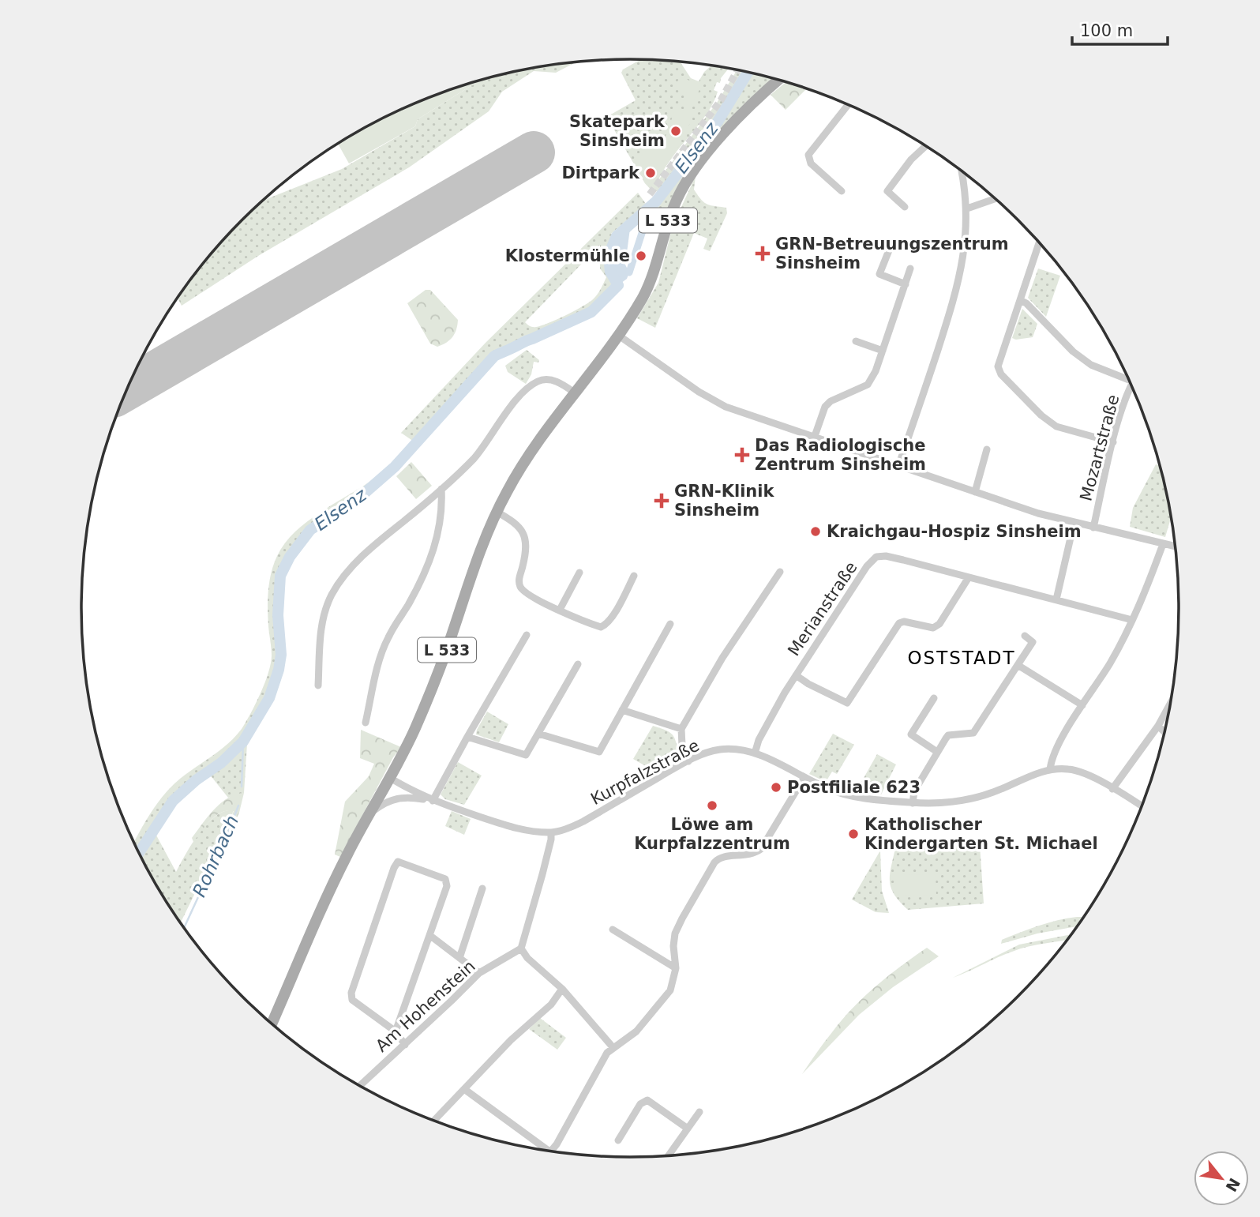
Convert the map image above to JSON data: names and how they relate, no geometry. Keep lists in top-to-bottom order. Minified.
{"streets":{"main road":["L 533"],"street":["Mozartstraße","Merianstraße","Kurpfalzstraße","Am Hohenstein"]},"crossings":[["L 533","Kurpfalzstraße"],["Merianstraße","Kurpfalzstraße"]],"districts":["OSTSTADT"],"water":["Elsenz","Rohrbach"],"places":{"other":["Skatepark Sinsheim","Dirtpark","Klostermühle","Kraichgau-Hospiz Sinsheim","Postfiliale 623","Löwe am Kurpfalzzentrum","Katholischer Kindergarten St. Michael"],"health":["GRN-Betreuungszentrum Sinsheim","Das Radiologische Zentrum Sinsheim","GRN-Klinik Sinsheim"]},"scale_bar":"100 m","north":"bottom right"}
